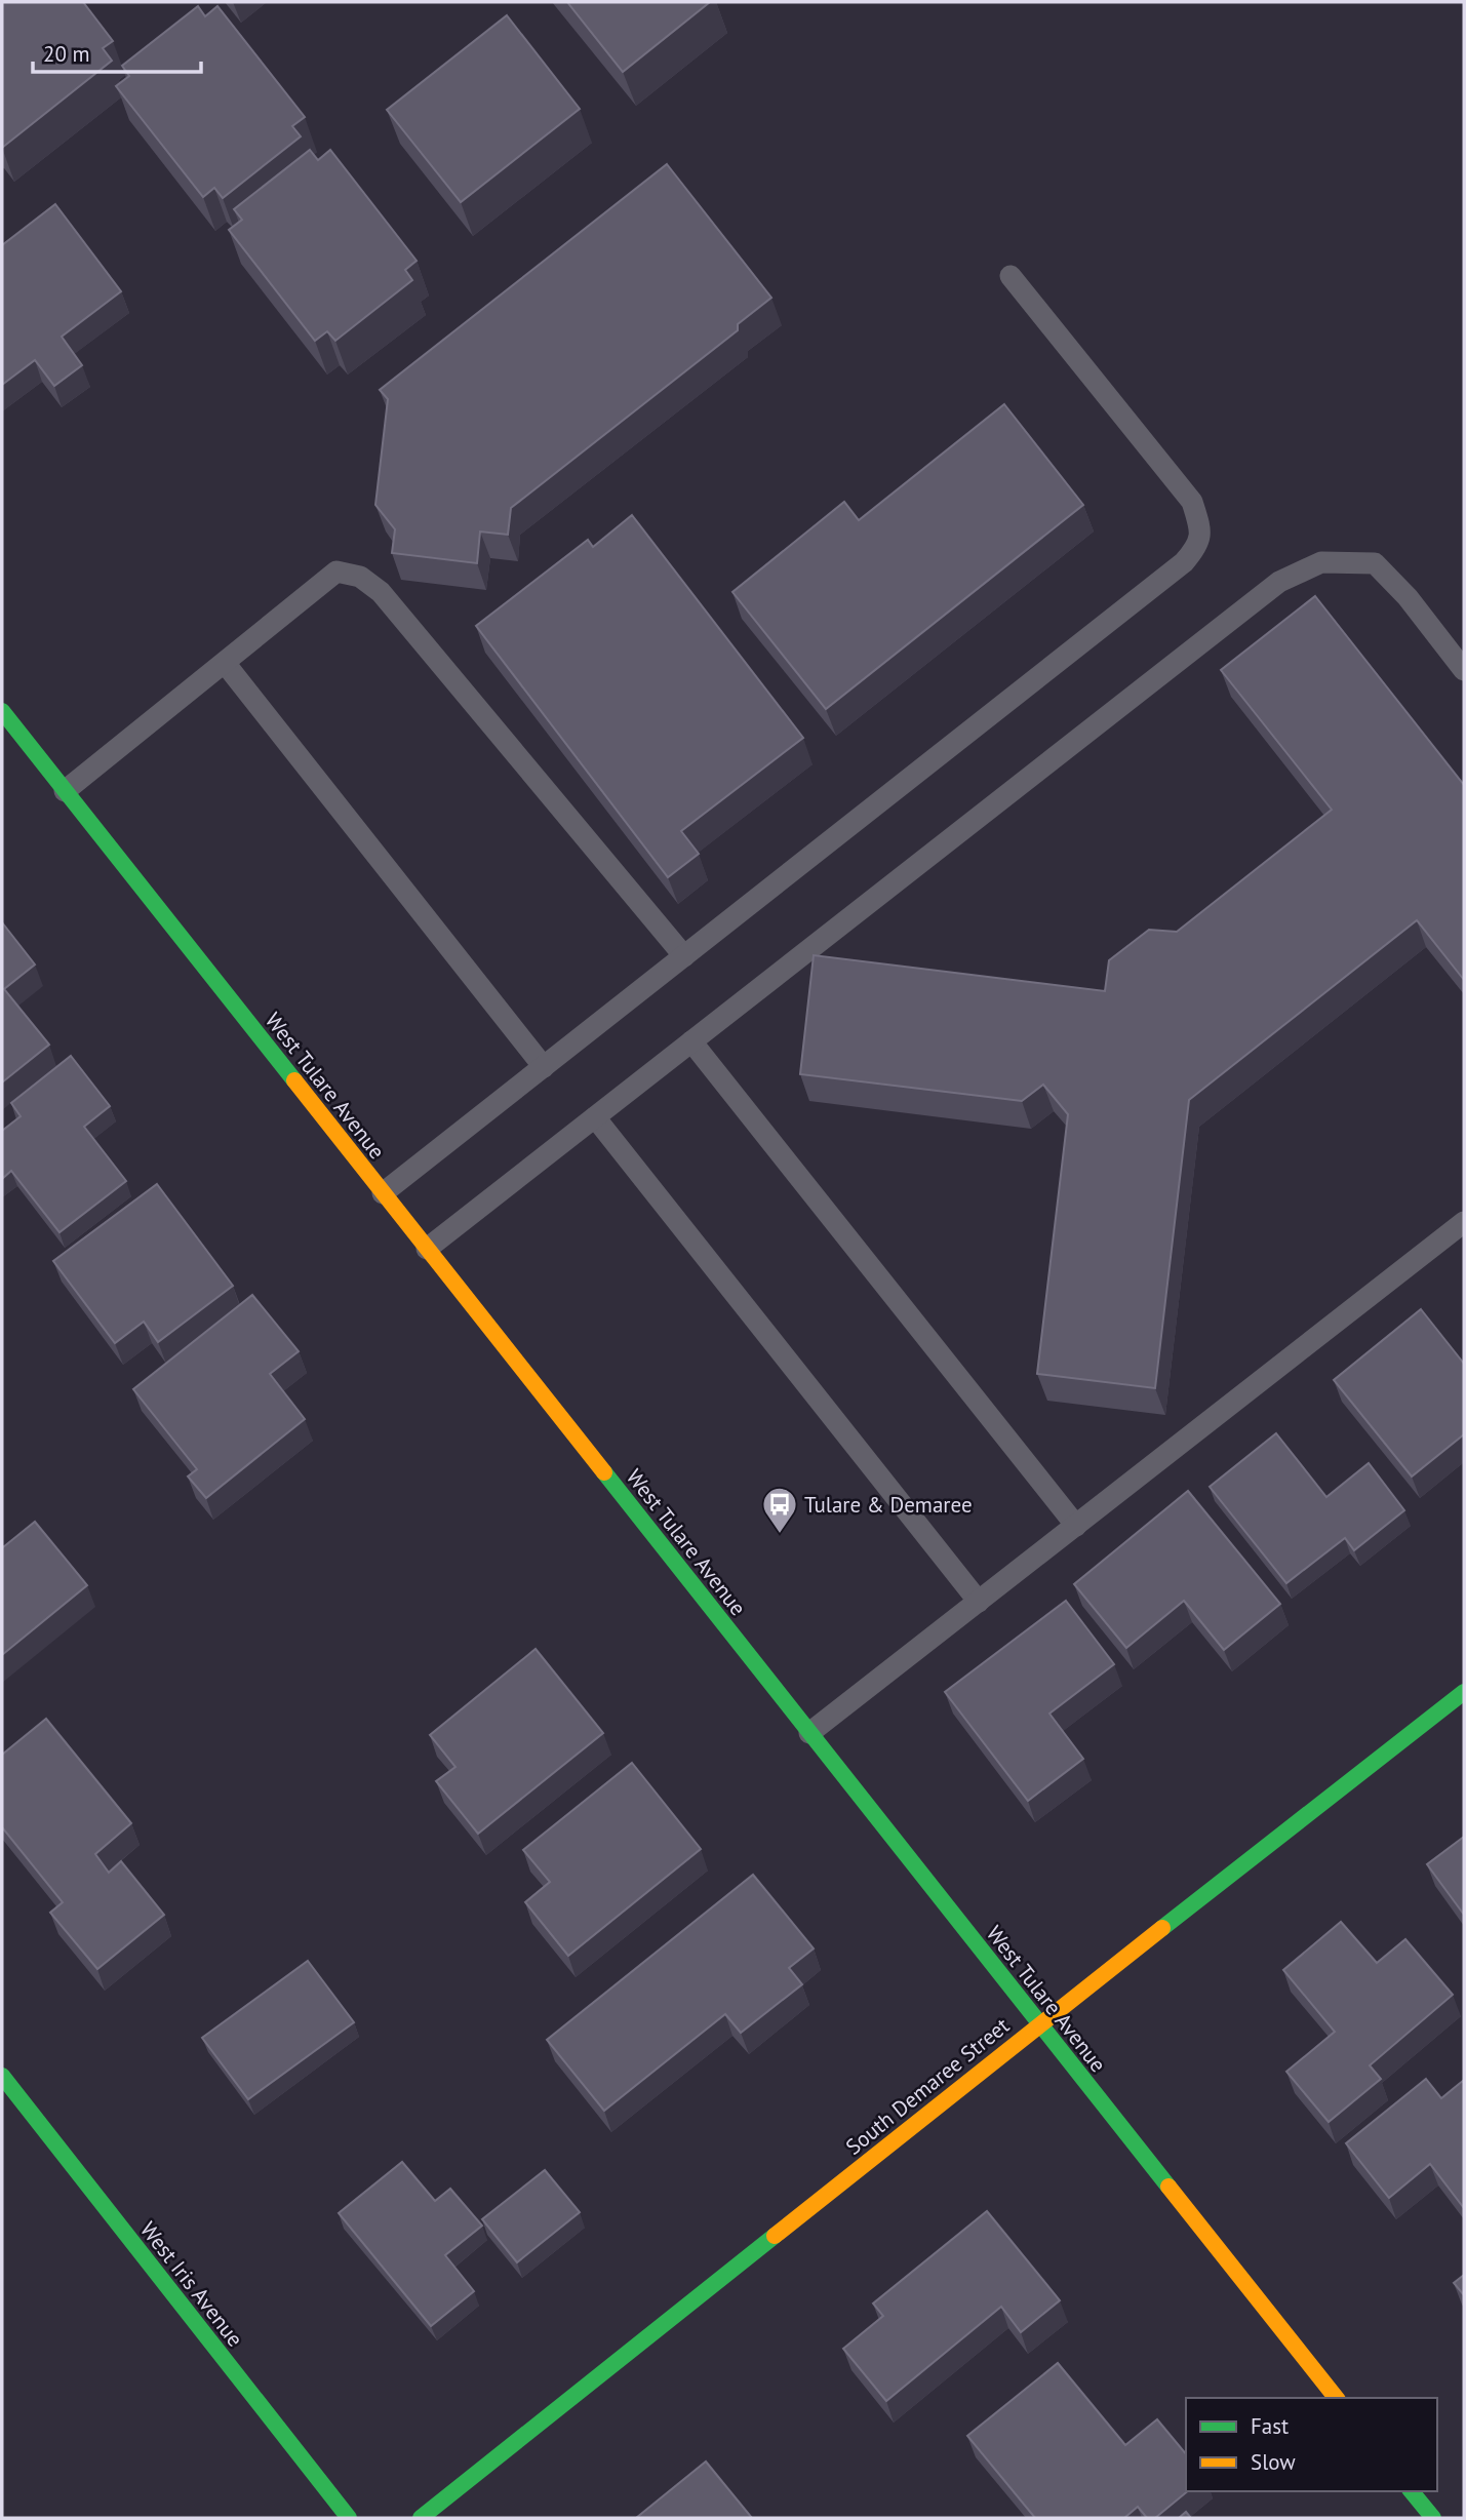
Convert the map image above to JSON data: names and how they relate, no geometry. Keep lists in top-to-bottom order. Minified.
{"streets":{"street":["West Tulare Avenue","South Demaree Street","West Iris Avenue"]},"crossings":[["West Tulare Avenue","South Demaree Street"]],"places":{"bus stop":["Tulare & Demaree"]},"legend":["Fast","Slow"],"scale_bar":"20 m"}
